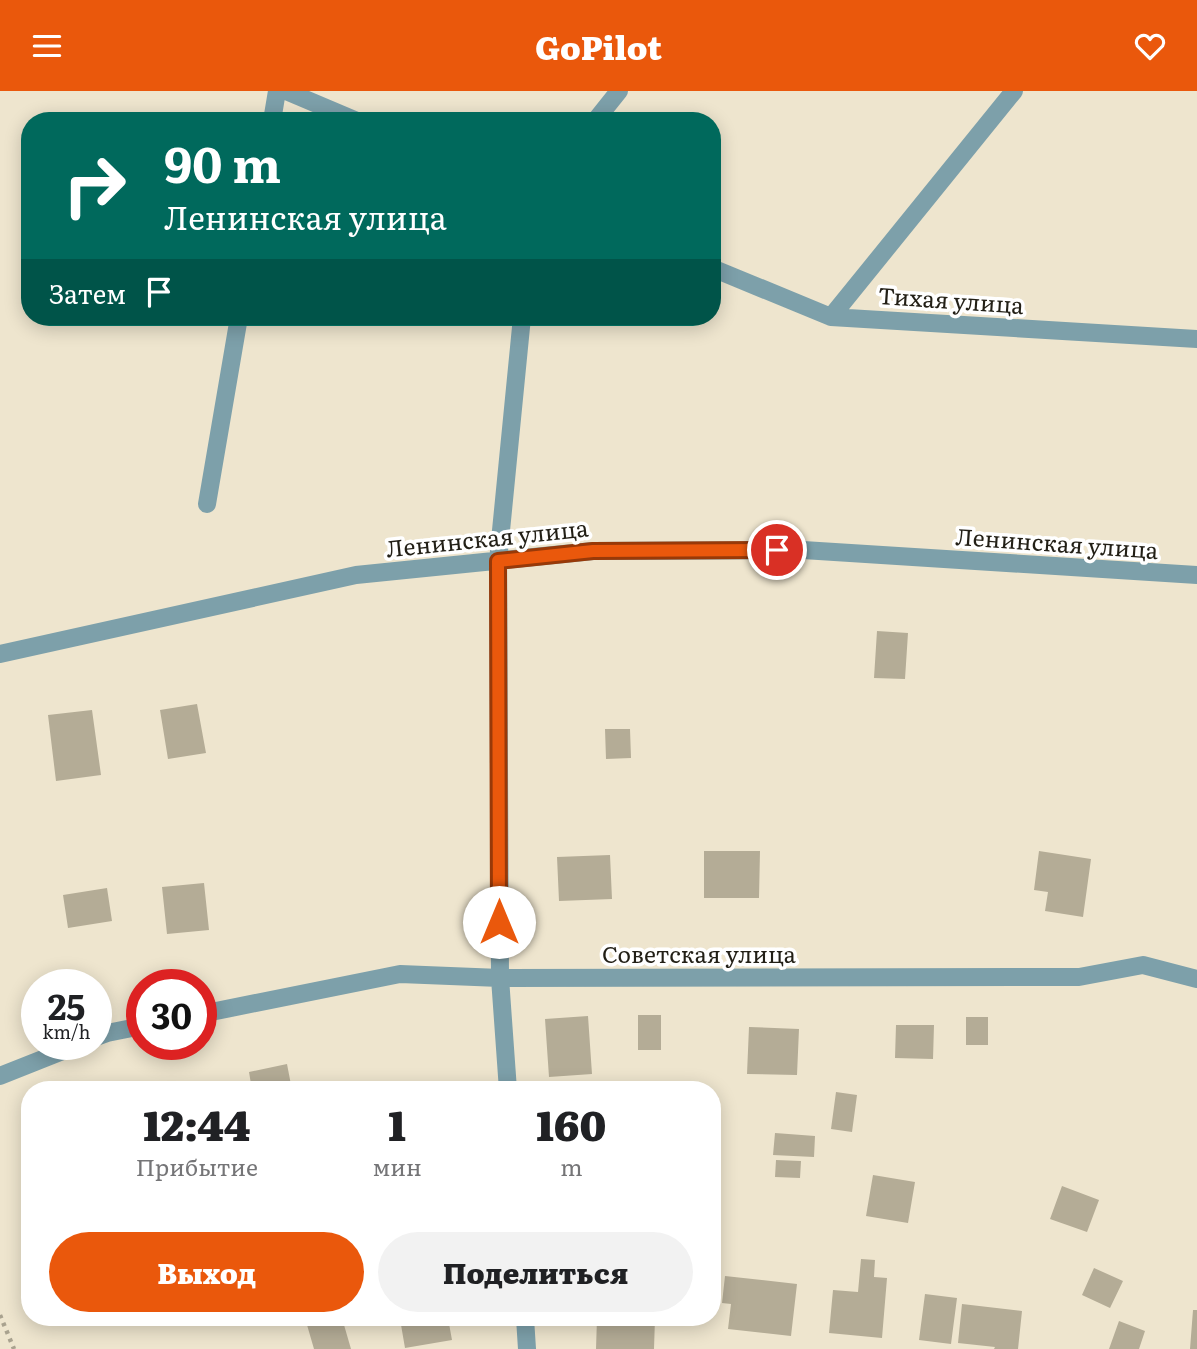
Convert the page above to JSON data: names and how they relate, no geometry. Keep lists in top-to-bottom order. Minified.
{"streets":{"street":["Тихая улица","Ленинская улица","Советская улица"]},"page":{"header":"GoPilot","turn":["90 m","Ленинская улица"],"then":"Затем","speed":"25 km/h","limit":"30","eta":["12:44","Прибытие","1","мин","160","m"],"buttons":["Выход","Поделиться"]}}
